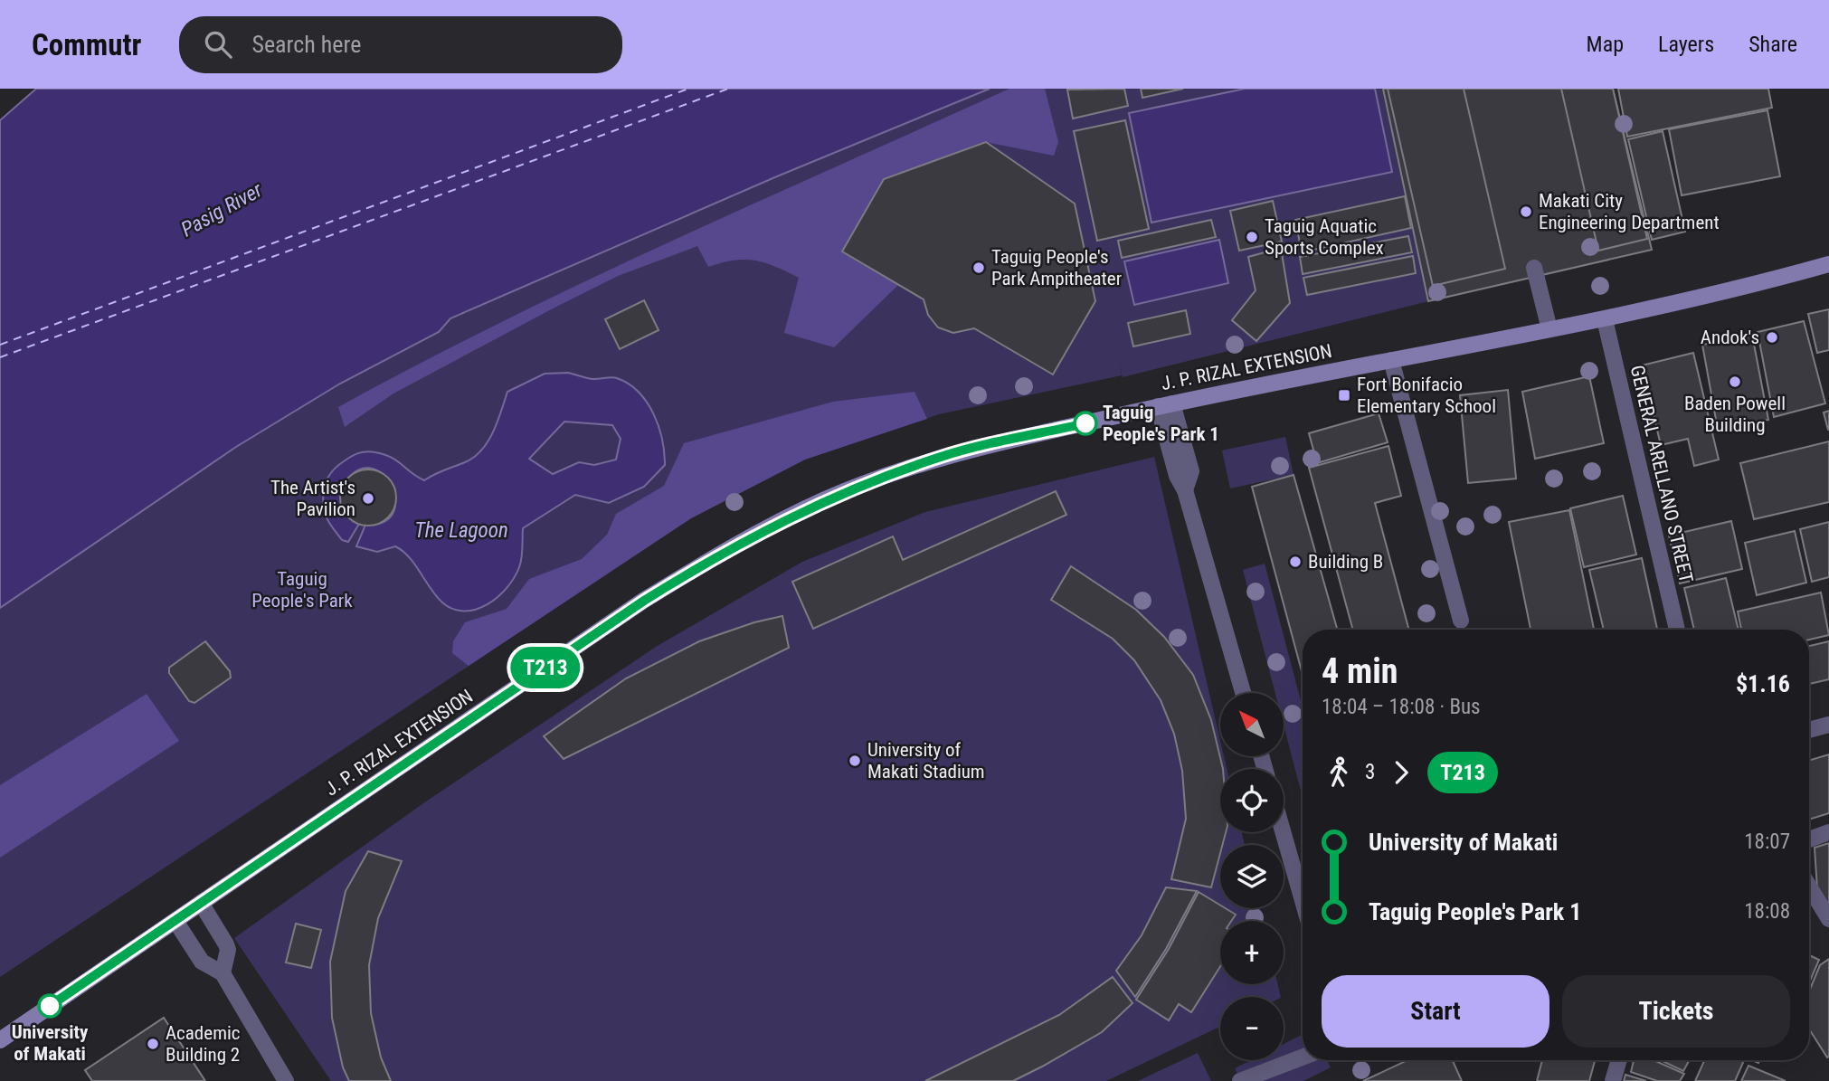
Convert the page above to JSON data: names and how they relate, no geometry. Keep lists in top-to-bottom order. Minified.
{"streets":{"main road":["J. P. RIZAL EXTENSION"],"street":["GENERAL ARELLANO STREET"]},"crossings":[["J. P. RIZAL EXTENSION","GENERAL ARELLANO STREET"]],"water":["Pasig River","The Lagoon"],"parks":["Taguig People's Park"],"places":{"other":["Makati City Engineering Department","Taguig Aquatic Sports Complex","Taguig People's Park Ampitheater","Andok's","Baden Powell Building","Taguig People's Park 1","The Artist's Pavilion","Building B","University of Makati Stadium","University of Makati","Academic Building 2"],"transit":["Fort Bonifacio Elementary School"]},"lines":["bus line T213"],"north":"top left","page":{"header":"Commutr","search":"Search here","nav":["Map","Layers","Share"],"on_map":"T213","heading":["4 min","18:04 – 18:08 · Bus","$1.16"],"map_buttons":["+","−"],"legs":["3","T213"],"list":[{"name":"University of Makati","value":"18:07"},{"name":"Taguig People's Park 1","value":"18:08"}],"buttons":["Start","Tickets"]}}
